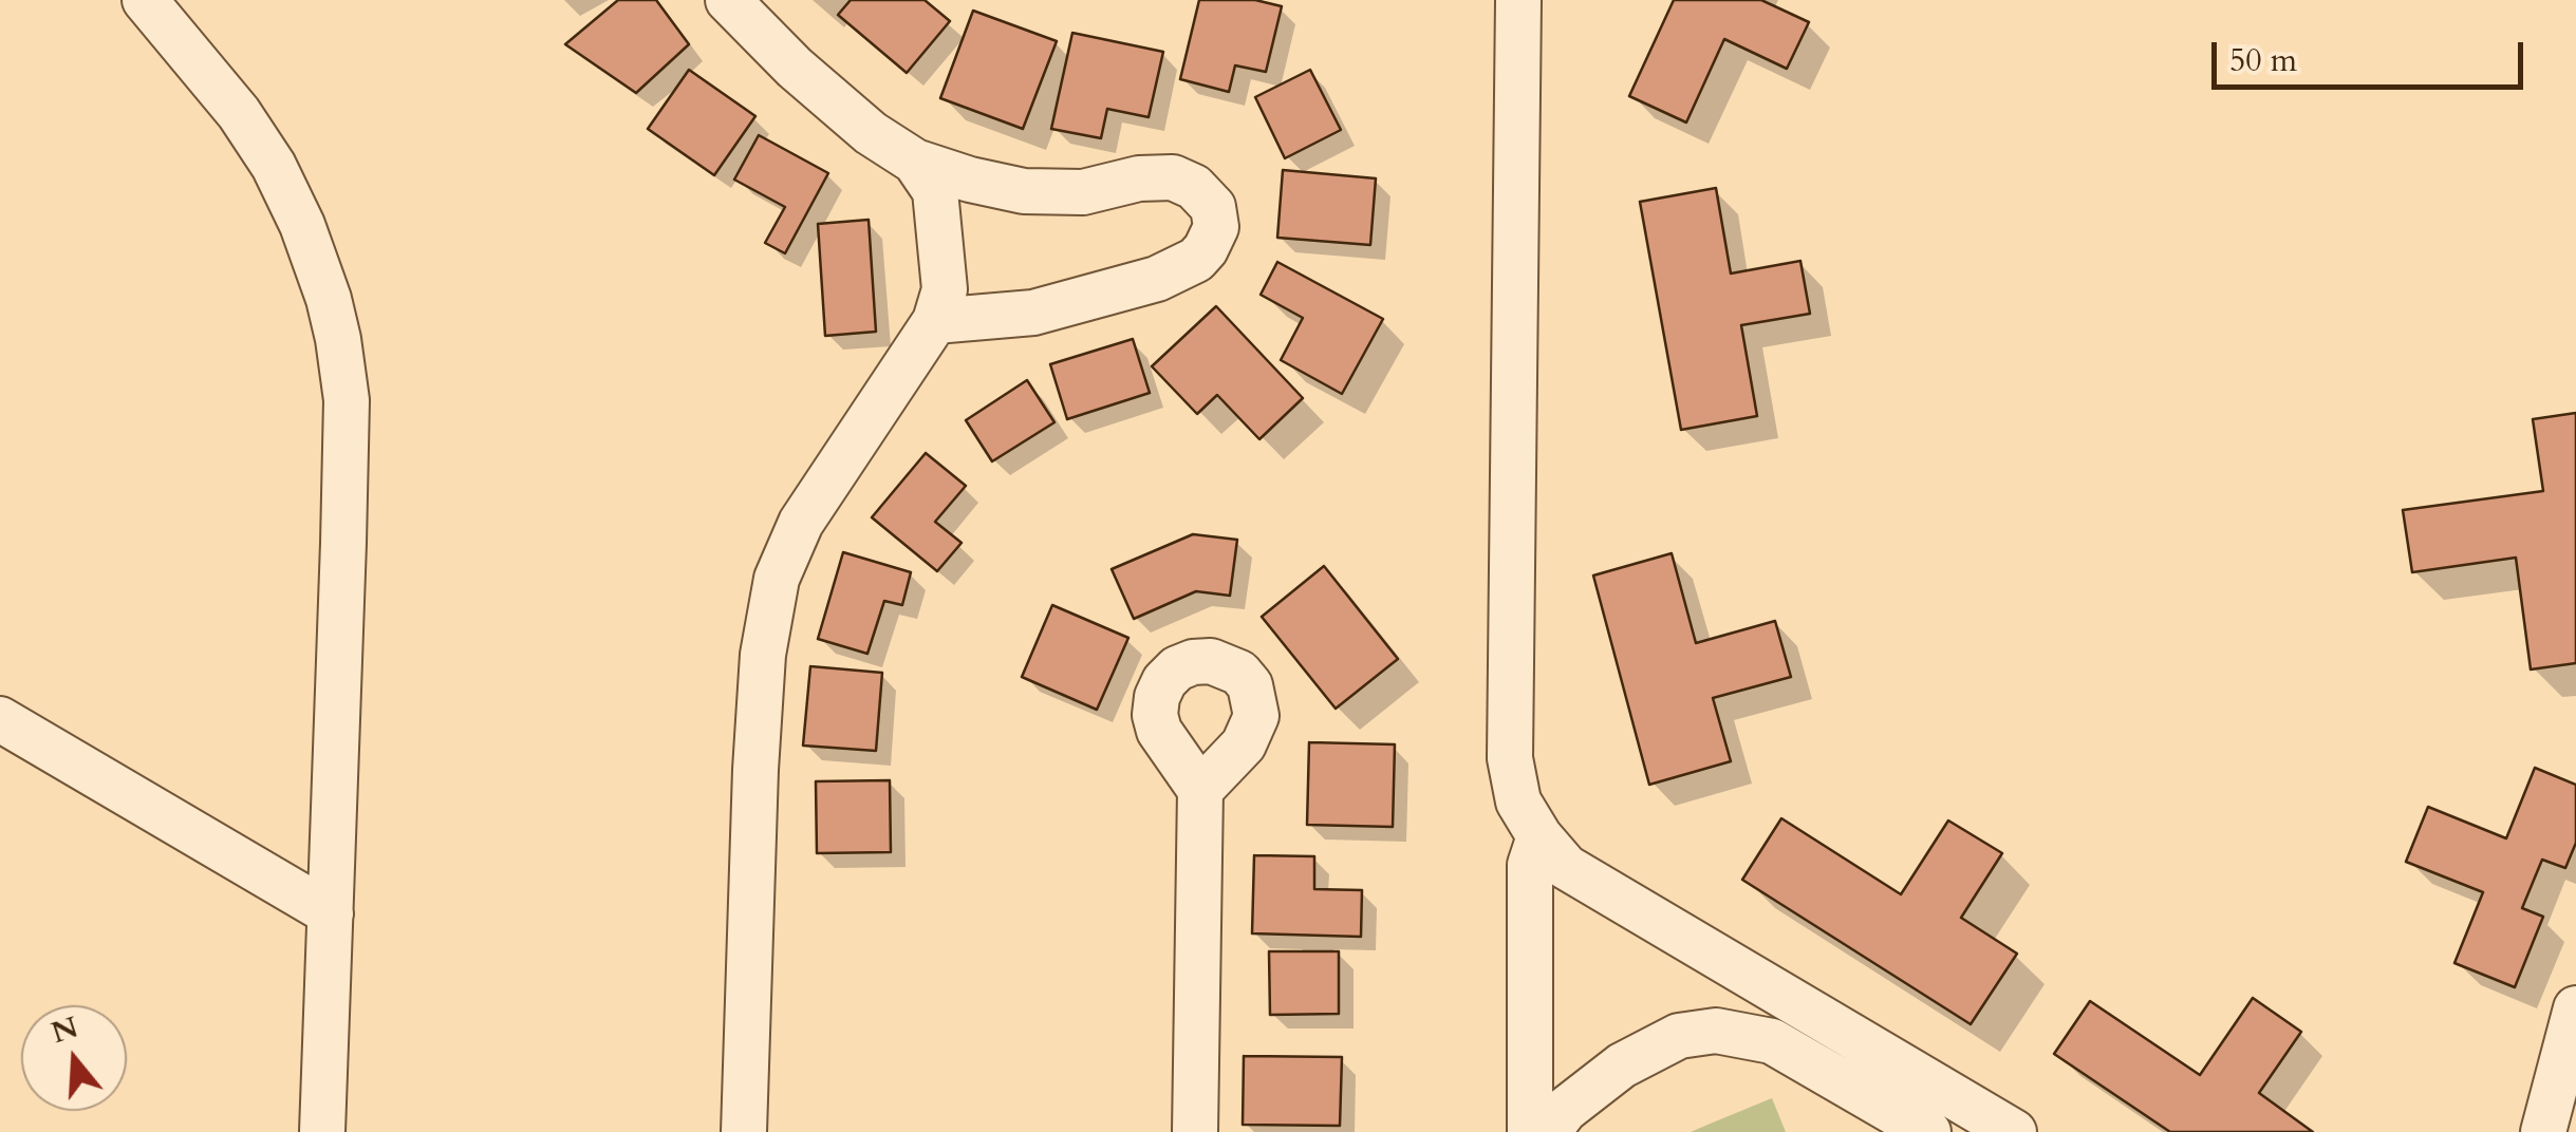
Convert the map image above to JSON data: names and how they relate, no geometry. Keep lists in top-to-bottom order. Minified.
{"scale_bar":"50 m","north":"top"}
